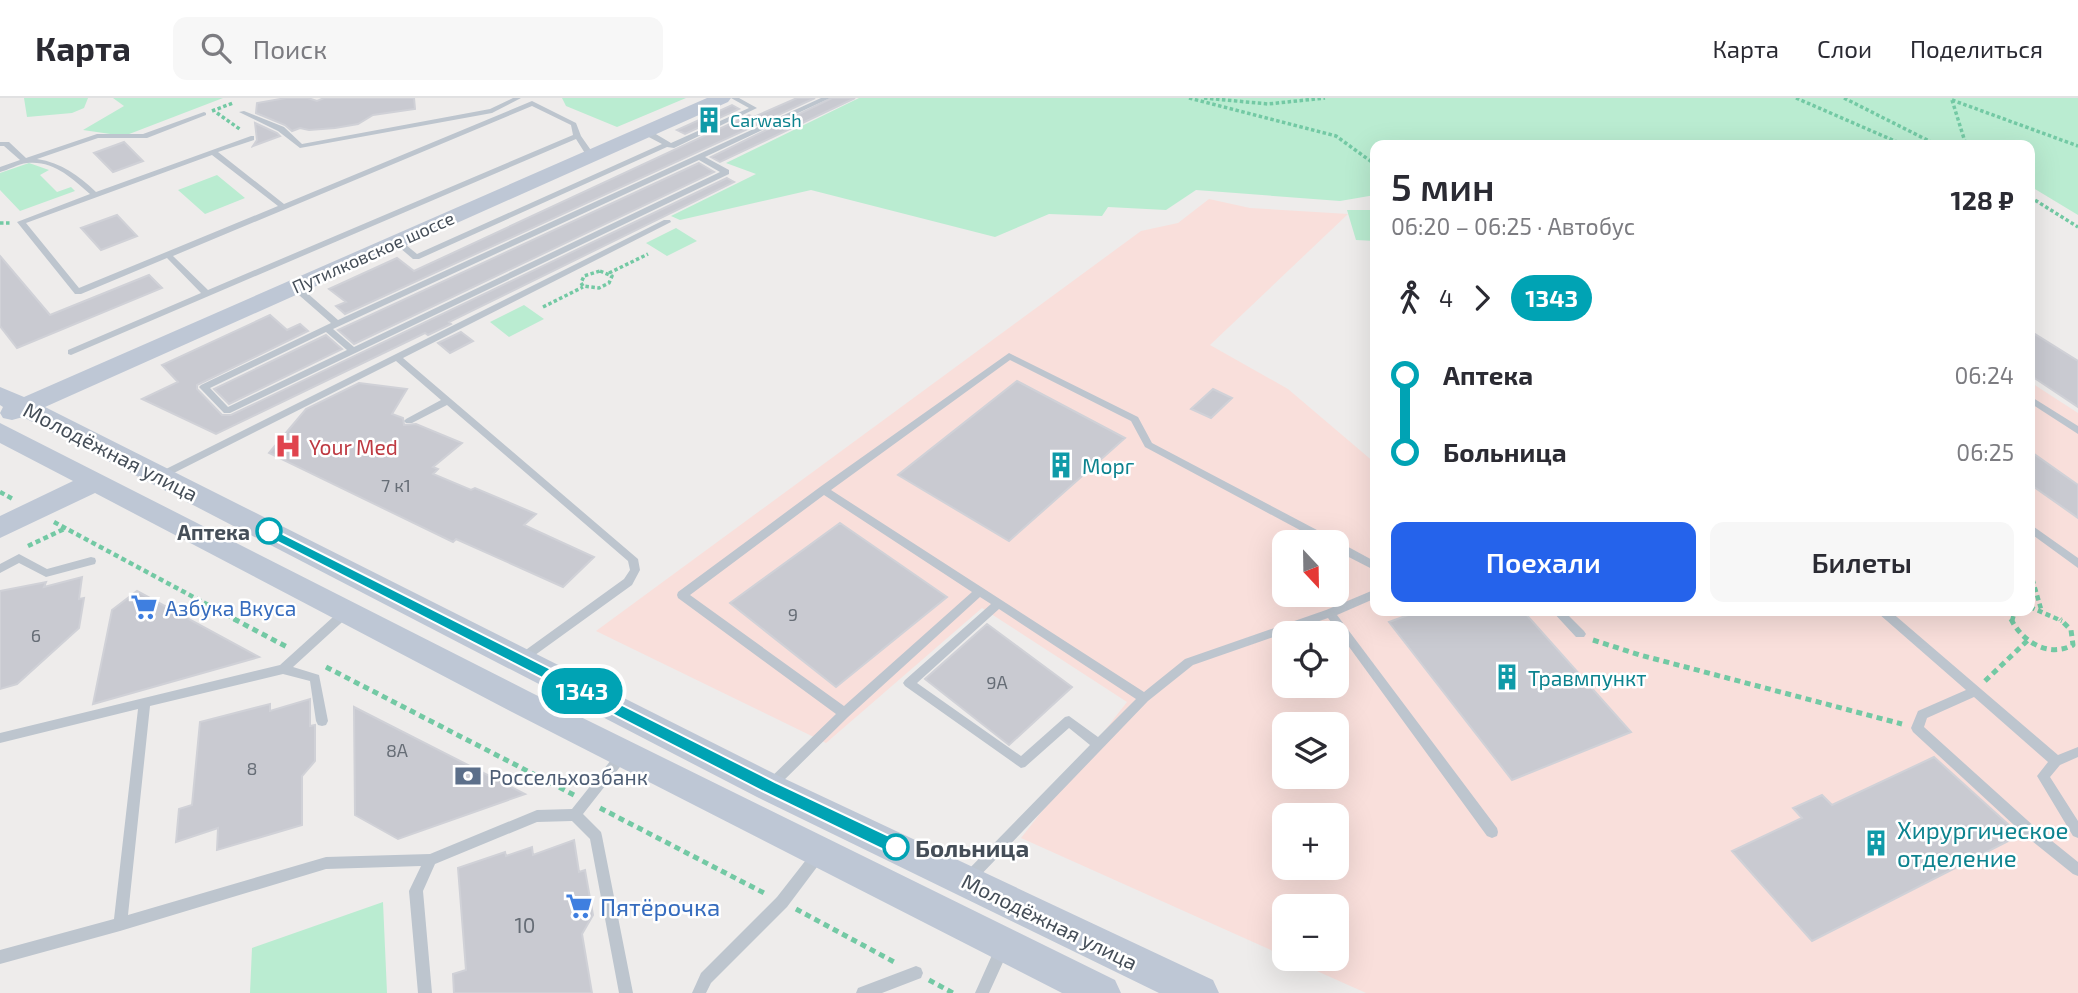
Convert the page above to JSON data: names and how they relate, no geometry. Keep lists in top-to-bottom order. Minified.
{"streets":{"main road":["Путилковское шоссе","Молодёжная улица"]},"crossings":[["Путилковское шоссе","Молодёжная улица"]],"places":{"building":["Carwash","Морг","Травмпункт","Хирургическое отделение"],"hospital":["Your Med"],"other":["Аптека","Больница"],"supermarket":["Азбука Вкуса","Пятёрочка"],"bank":["Россельхозбанк"]},"lines":["bus line 1343"],"house_numbers":["7 к1","9","6","9А","8А","8","10"],"north":"bottom","page":{"header":"Карта","search":"Поиск","nav":["Карта","Слои","Поделиться"],"on_map":"1343","heading":["5 мин","06:20 – 06:25 · Автобус","128 ₽"],"legs":["4","1343"],"list":[{"name":"Аптека","value":"06:24"},{"name":"Больница","value":"06:25"}],"buttons":["Поехали","Билеты"],"map_buttons":["+","−"]}}
